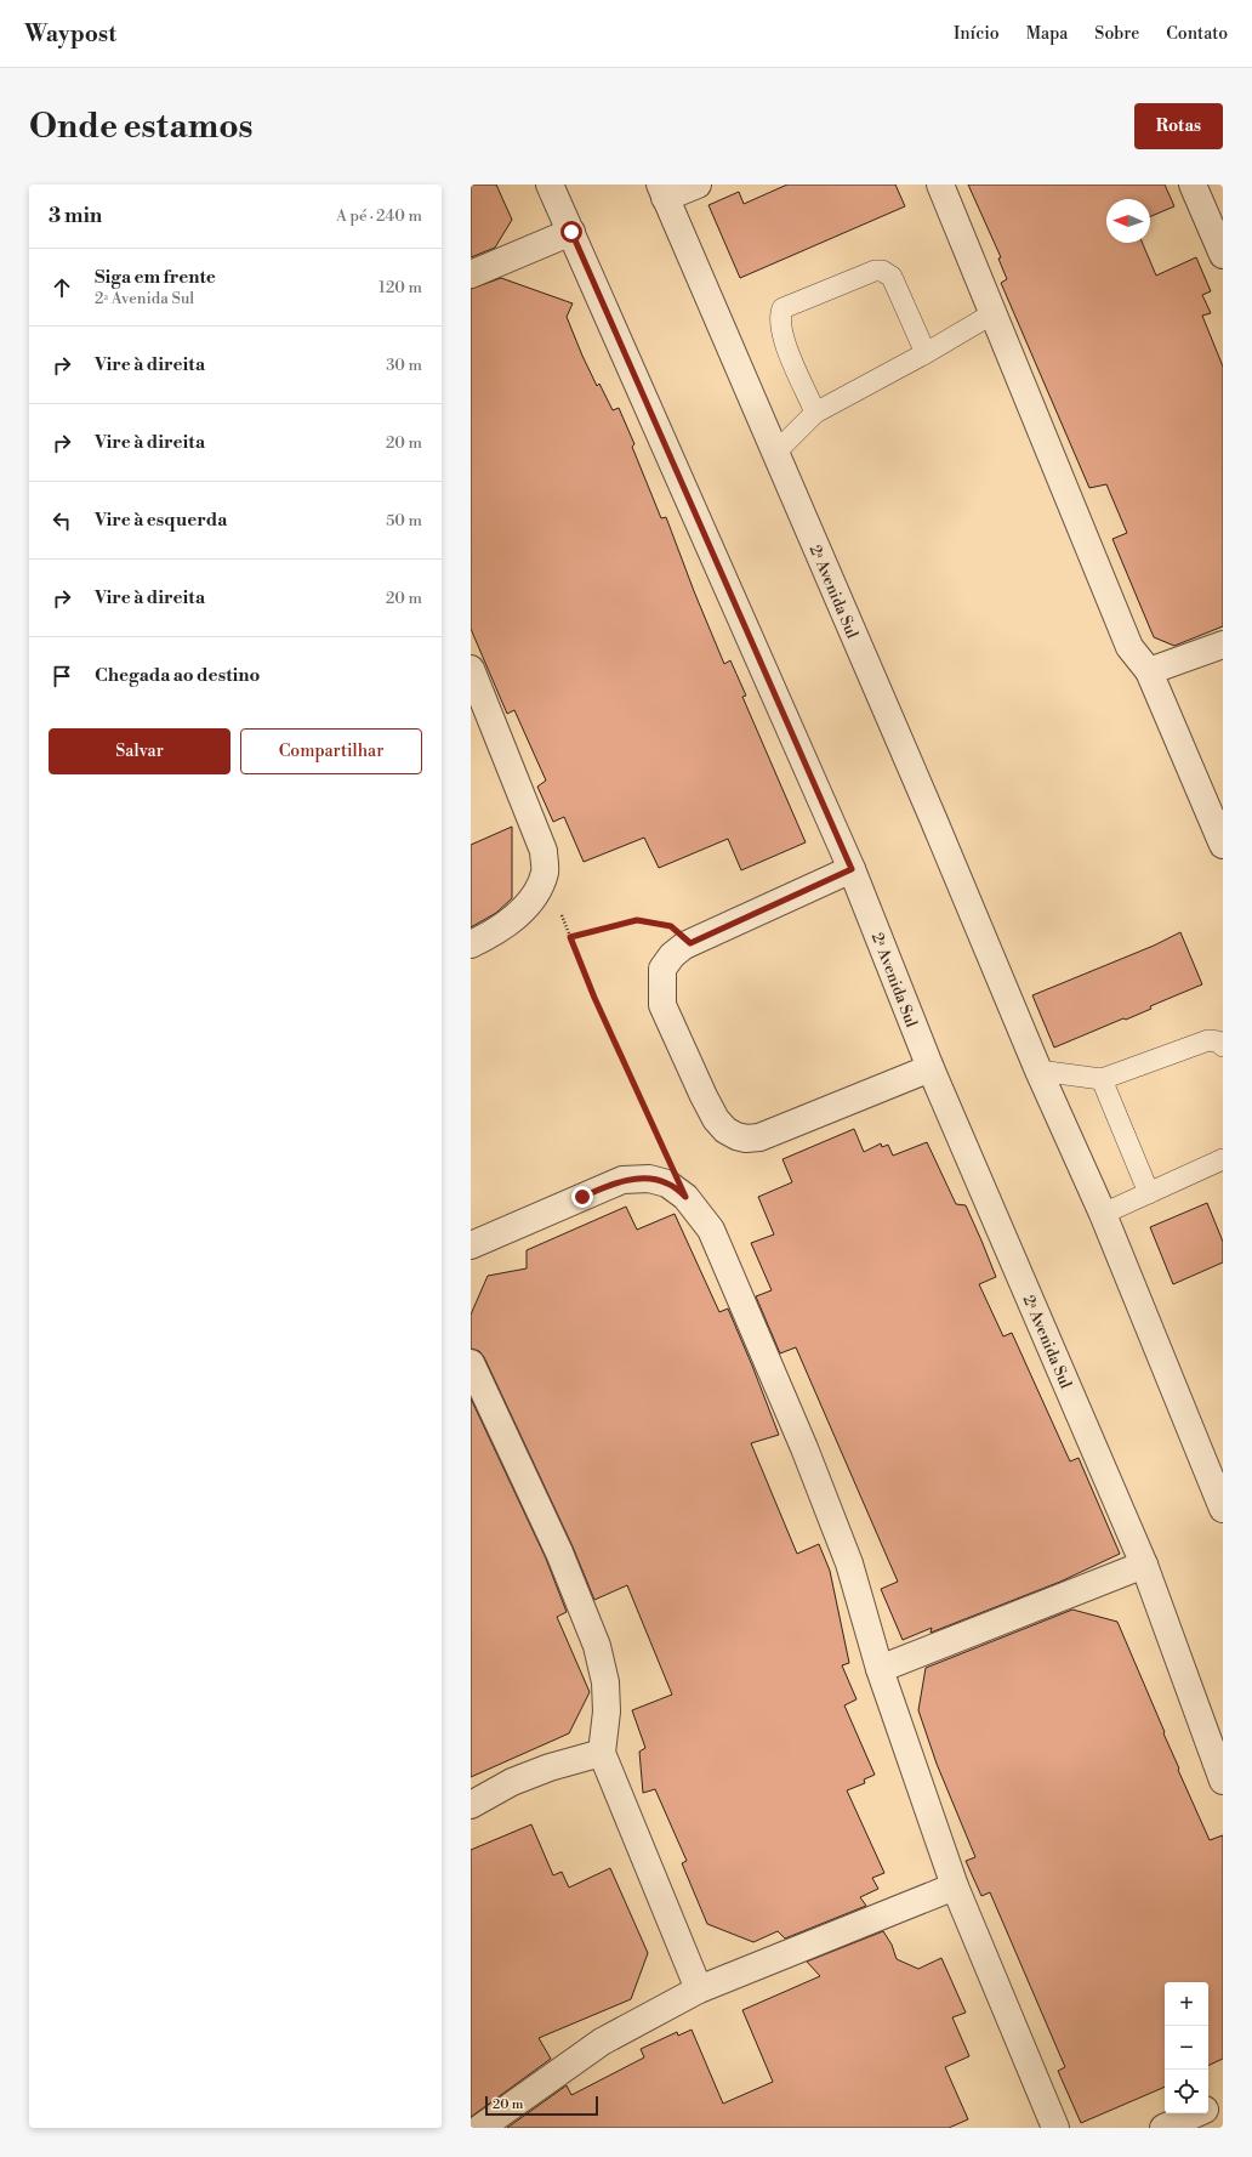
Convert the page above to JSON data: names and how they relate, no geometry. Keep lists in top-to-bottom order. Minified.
{"streets":{"street":["2ᵃ Avenida Sul"]},"scale_bar":"20 m","north":"left","page":{"header":"Waypost","nav":["Início","Mapa","Sobre","Contato"],"buttons":["Rotas",["Salvar","Compartilhar"]],"title":"Onde estamos","heading":["3 min","A pé · 240 m"],"list":[["Siga em frente","2ᵃ Avenida Sul","120 m"],["Vire à direita","30 m"],["Vire à direita","20 m"],["Vire à esquerda","50 m"],["Vire à direita","20 m"],"Chegada ao destino"],"map_buttons":["+","−"],"scale":"20 m"}}
